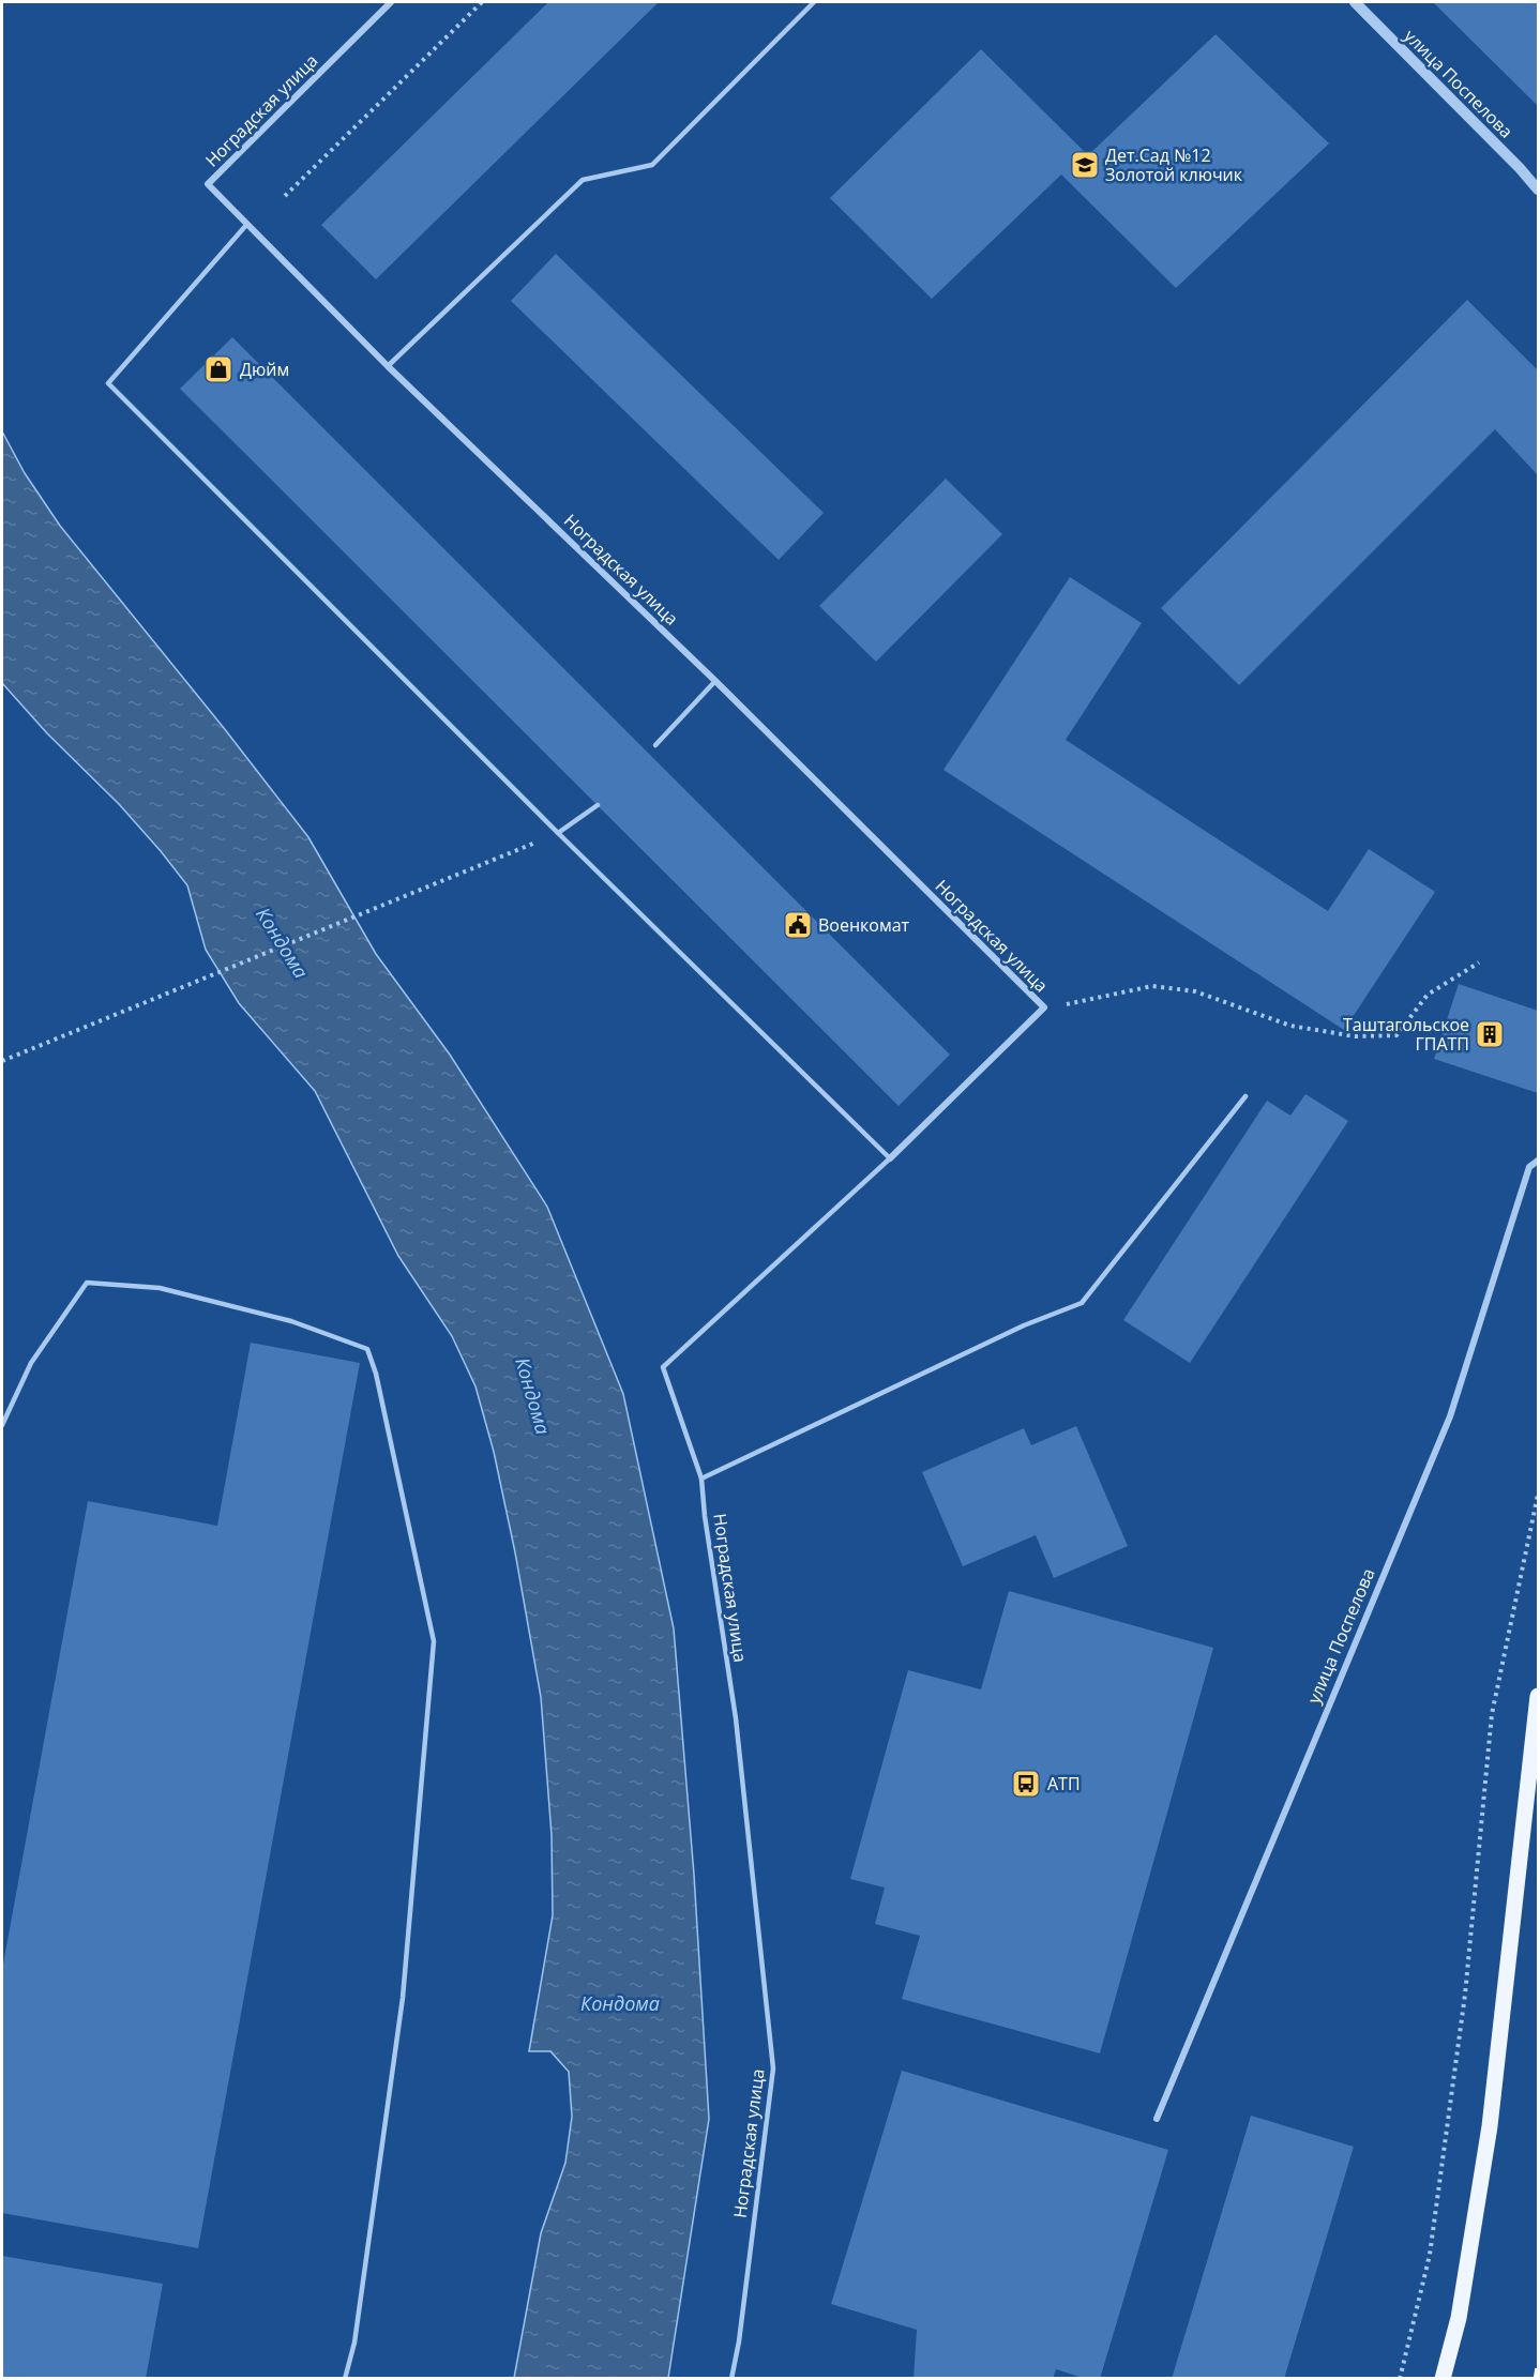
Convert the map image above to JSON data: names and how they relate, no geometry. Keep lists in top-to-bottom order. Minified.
{"streets":{"street":["улица Поспелова","Ноградская улица"]},"water":["Кондома"],"places":{"school or university":["Дет.Сад №12 Золотой ключик"],"shop":["Дюйм"],"public building":["Военкомат"],"building":["Таштагольское ГПАТП"],"bus stop":["АТП"]}}
